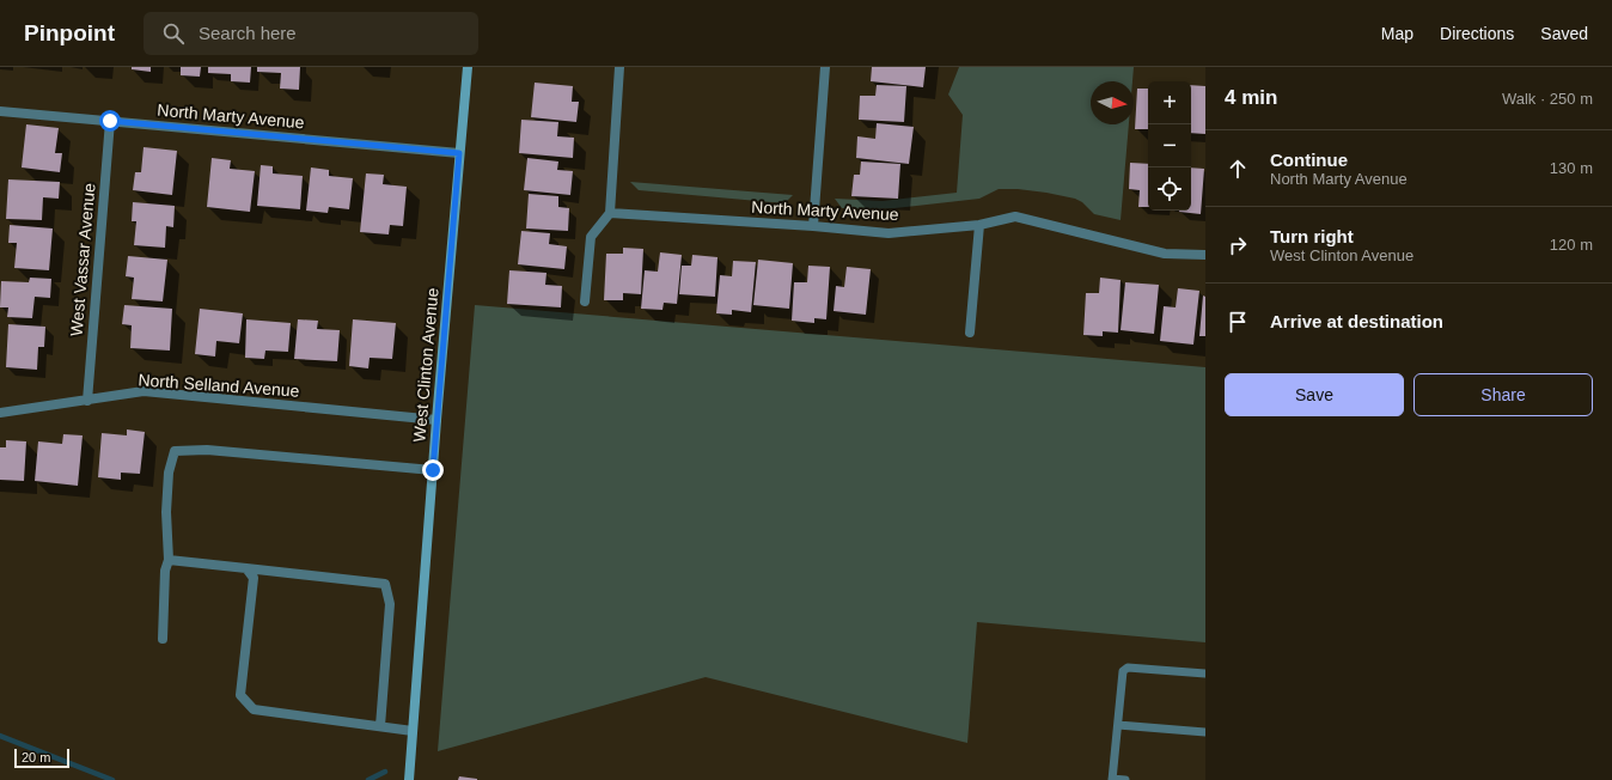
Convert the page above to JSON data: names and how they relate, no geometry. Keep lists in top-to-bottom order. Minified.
{"streets":{"main road":["West Clinton Avenue"],"street":["North Marty Avenue","West Vassar Avenue","North Selland Avenue"]},"crossings":[["North Marty Avenue","West Vassar Avenue"],["North Marty Avenue","West Clinton Avenue"],["West Vassar Avenue","North Selland Avenue"],["West Clinton Avenue","North Selland Avenue"]],"scale_bar":"20 m","north":"right","page":{"header":"Pinpoint","search":"Search here","nav":["Map","Directions","Saved"],"heading":["4 min","Walk · 250 m"],"map_buttons":["+","−"],"list":[["Continue","North Marty Avenue","130 m"],["Turn right","West Clinton Avenue","120 m"],"Arrive at destination"],"buttons":["Save","Share"],"scale":"20 m"}}
